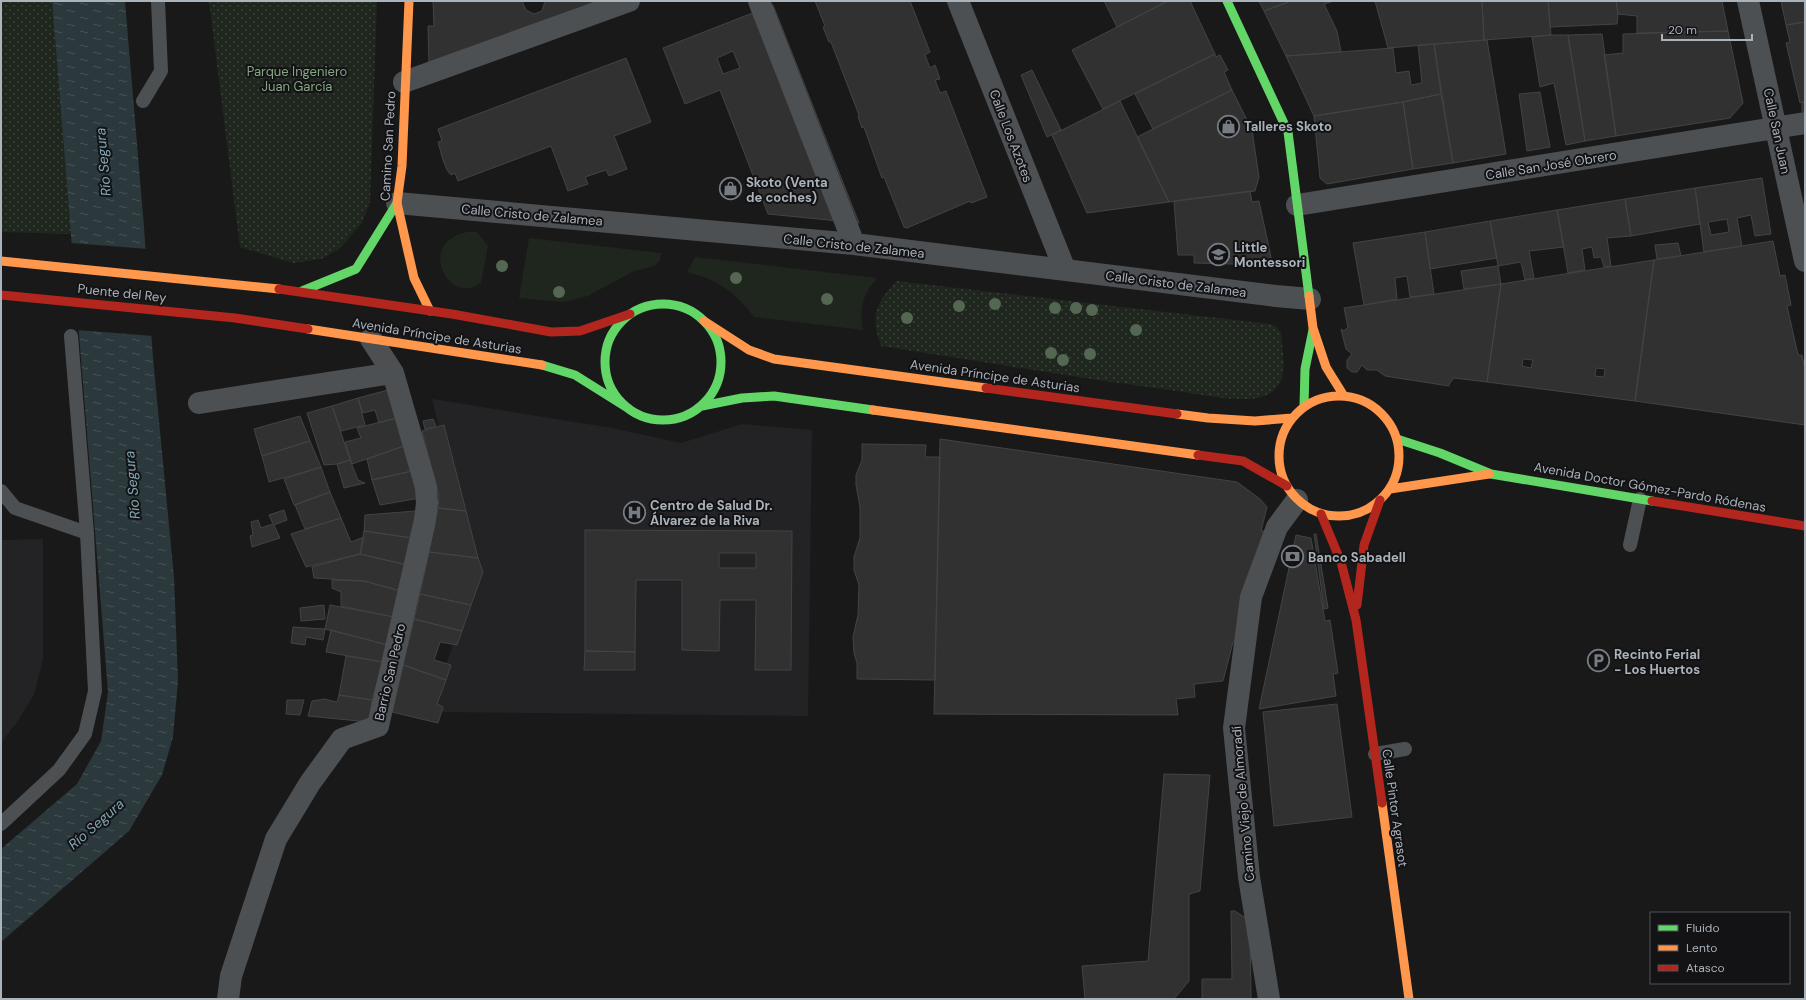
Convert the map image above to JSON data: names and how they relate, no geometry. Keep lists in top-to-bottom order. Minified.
{"streets":{"street":["Calle San Juan","Calle Los Azotes","Camino San Pedro","Calle San José Obrero","Calle Cristo de Zalamea","Puente del Rey","Avenida Príncipe de Asturias","Avenida Doctor Gómez-Pardo Ródenas","Barrio San Pedro","Camino Viejo de Almoradí","Calle Pintor Agrasot"]},"crossings":[["Calle San Juan","Calle San José Obrero"],["Calle Los Azotes","Calle Cristo de Zalamea"],["Camino San Pedro","Calle Cristo de Zalamea"],["Camino San Pedro","Avenida Príncipe de Asturias"],["Puente del Rey","Avenida Príncipe de Asturias"],["Avenida Príncipe de Asturias","Avenida Doctor Gómez-Pardo Ródenas"],["Avenida Príncipe de Asturias","Barrio San Pedro"],["Avenida Príncipe de Asturias","Camino Viejo de Almoradí"],["Avenida Príncipe de Asturias","Calle Pintor Agrasot"],["Avenida Doctor Gómez-Pardo Ródenas","Camino Viejo de Almoradí"],["Avenida Doctor Gómez-Pardo Ródenas","Calle Pintor Agrasot"],["Camino Viejo de Almoradí","Calle Pintor Agrasot"]],"water":["Río Segura"],"parks":["Parque Ingeniero Juan García"],"places":{"shop":["Talleres Skoto","Skoto (Venta de coches)"],"school or university":["Little Montessori"],"hospital":["Centro de Salud Dr. Álvarez de la Riva"],"bank":["Banco Sabadell"],"parking":["Recinto Ferial - Los Huertos"]},"legend":["Fluido","Lento","Atasco"],"scale_bar":"20 m"}
